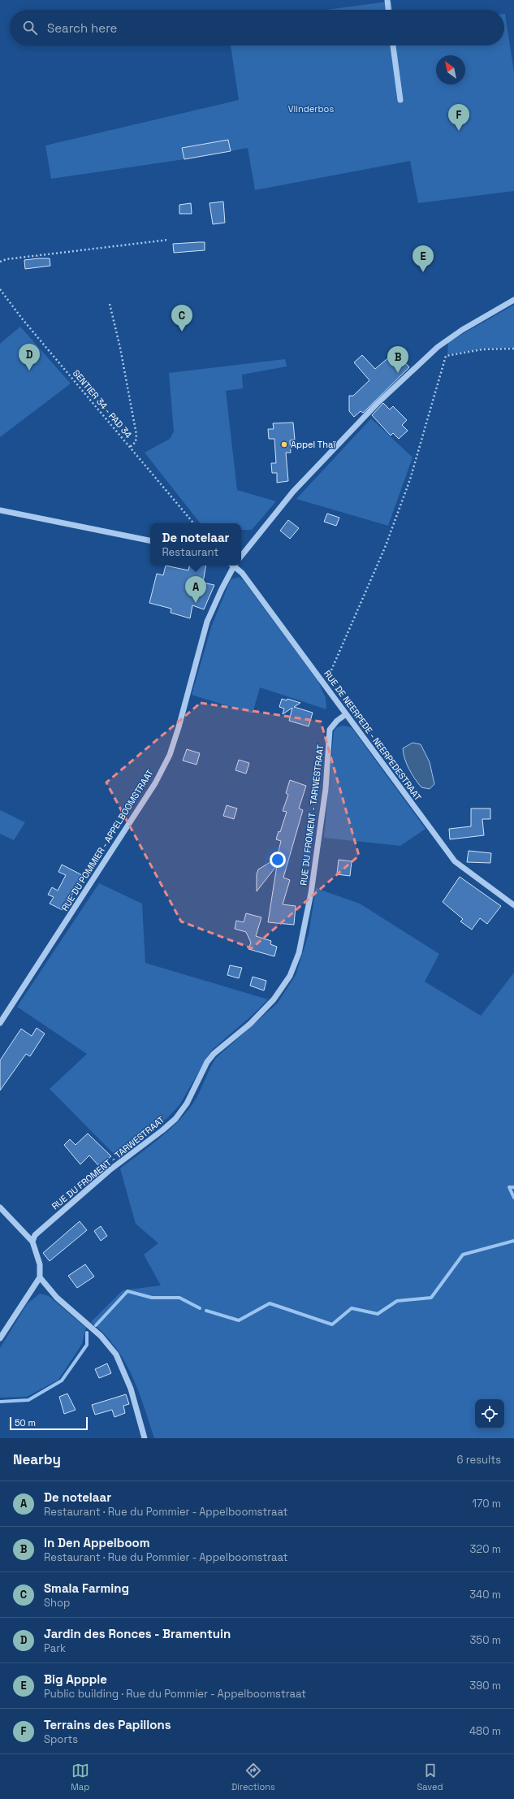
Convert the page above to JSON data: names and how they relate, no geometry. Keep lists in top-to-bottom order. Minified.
{"streets":{"street":["RUE DE NEERPEDE - NEERPEDESTRAAT","RUE DU FROMENT - TARWESTRAAT","RUE DU POMMIER - APPELBOOMSTRAAT"],"path":["SENTIER 34 - PAD 34"]},"crossings":[["RUE DE NEERPEDE - NEERPEDESTRAAT","RUE DU FROMENT - TARWESTRAAT"]],"parks":["Vlinderbos"],"places":["Appel Thaï"],"scale_bar":"50 m","north":"top left","page":{"search":"Search here","pins":["F","E","C","D","B","A"],"popup":["De notelaar","Restaurant"],"scale":"50 m","heading":["Nearby","6 results"],"list":[{"mark":"A","name":"De notelaar","note":"Restaurant · Rue du Pommier - Appelboomstraat","value":"170 m"},{"mark":"B","name":"In Den Appelboom","note":"Restaurant · Rue du Pommier - Appelboomstraat","value":"320 m"},{"mark":"C","name":"Smala Farming","note":"Shop","value":"340 m"},{"mark":"D","name":"Jardin des Ronces - Bramentuin","note":"Park","value":"350 m"},{"mark":"E","name":"Big Appple","note":"Public building · Rue du Pommier - Appelboomstraat","value":"390 m"},{"mark":"F","name":"Terrains des Papillons","note":"Sports","value":"480 m"}],"nav":["Map","Directions","Saved"]}}
